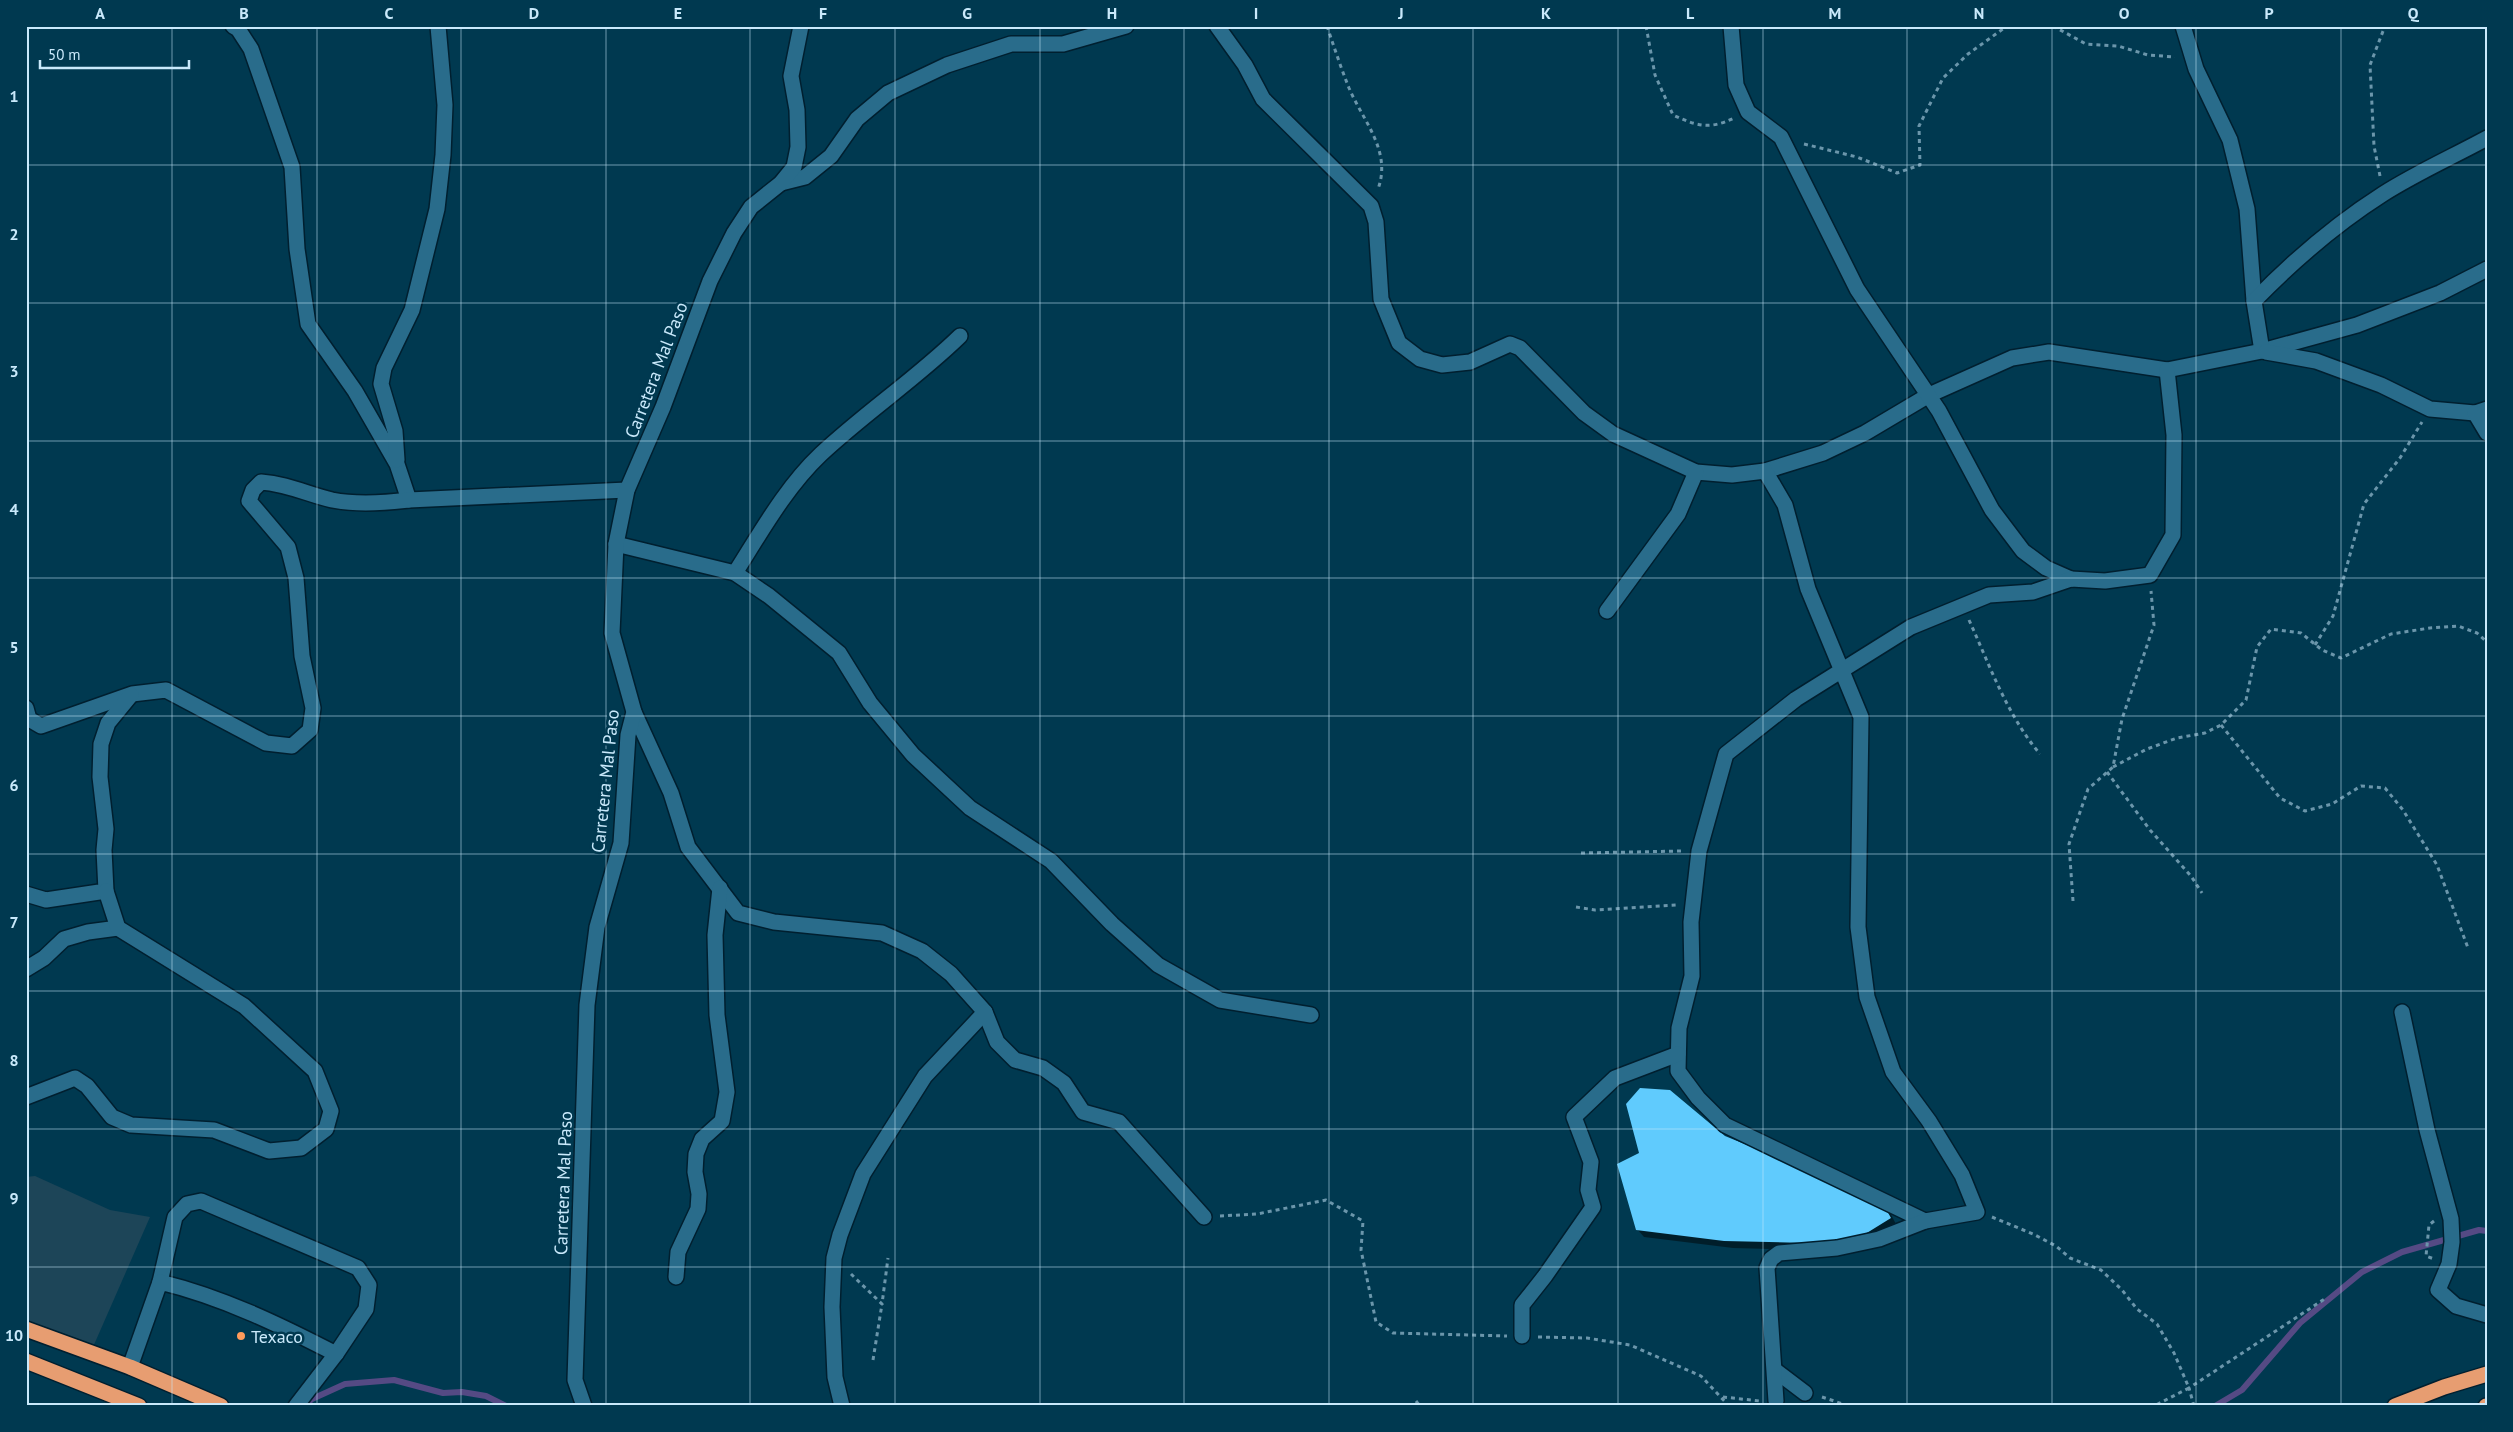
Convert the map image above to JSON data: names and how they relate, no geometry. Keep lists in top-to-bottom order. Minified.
{"streets":{"street":["Carretera Mal Paso"]},"places":["Texaco"],"scale_bar":"50 m","grid":{"columns":["A","B","C","D","E","F","G","H","I","J","K","L","M","N","O","P","Q"],"rows":["1","2","3","4","5","6","7","8","9","10"]}}
